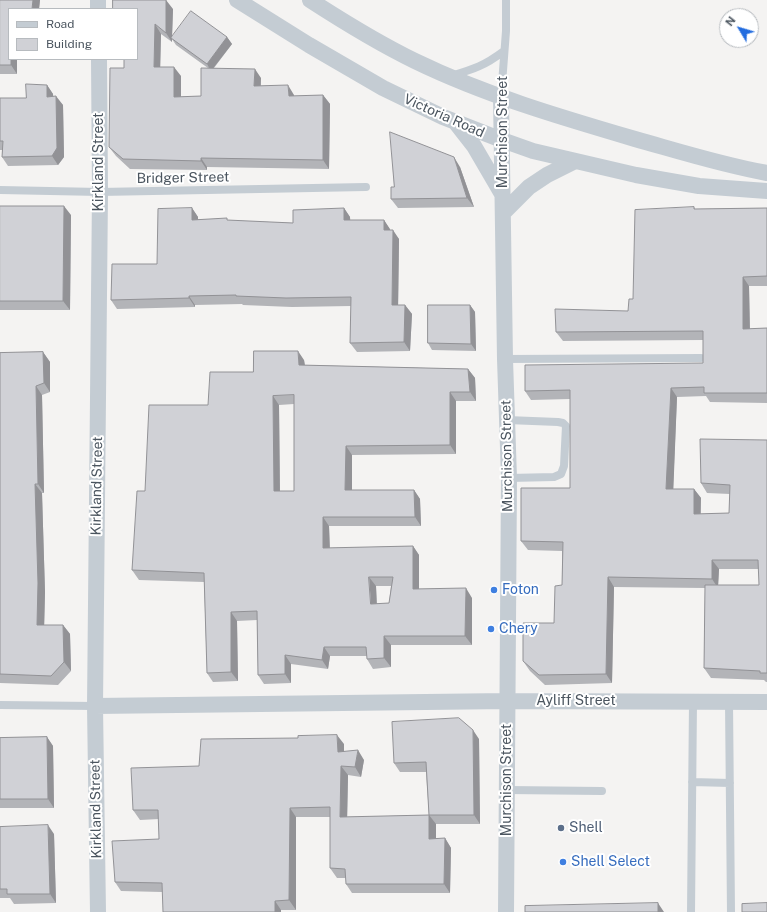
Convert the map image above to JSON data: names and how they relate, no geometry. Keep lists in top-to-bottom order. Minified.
{"streets":{"street":["Victoria Road","Murchison Street","Kirkland Street","Ayliff Street"],"lane":["Bridger Street"]},"crossings":[["Victoria Road","Murchison Street"],["Murchison Street","Ayliff Street"],["Kirkland Street","Bridger Street"],["Kirkland Street","Ayliff Street"]],"places":["Foton","Chery","Shell","Shell Select"],"legend":["Road","Building"],"north":"top left"}
